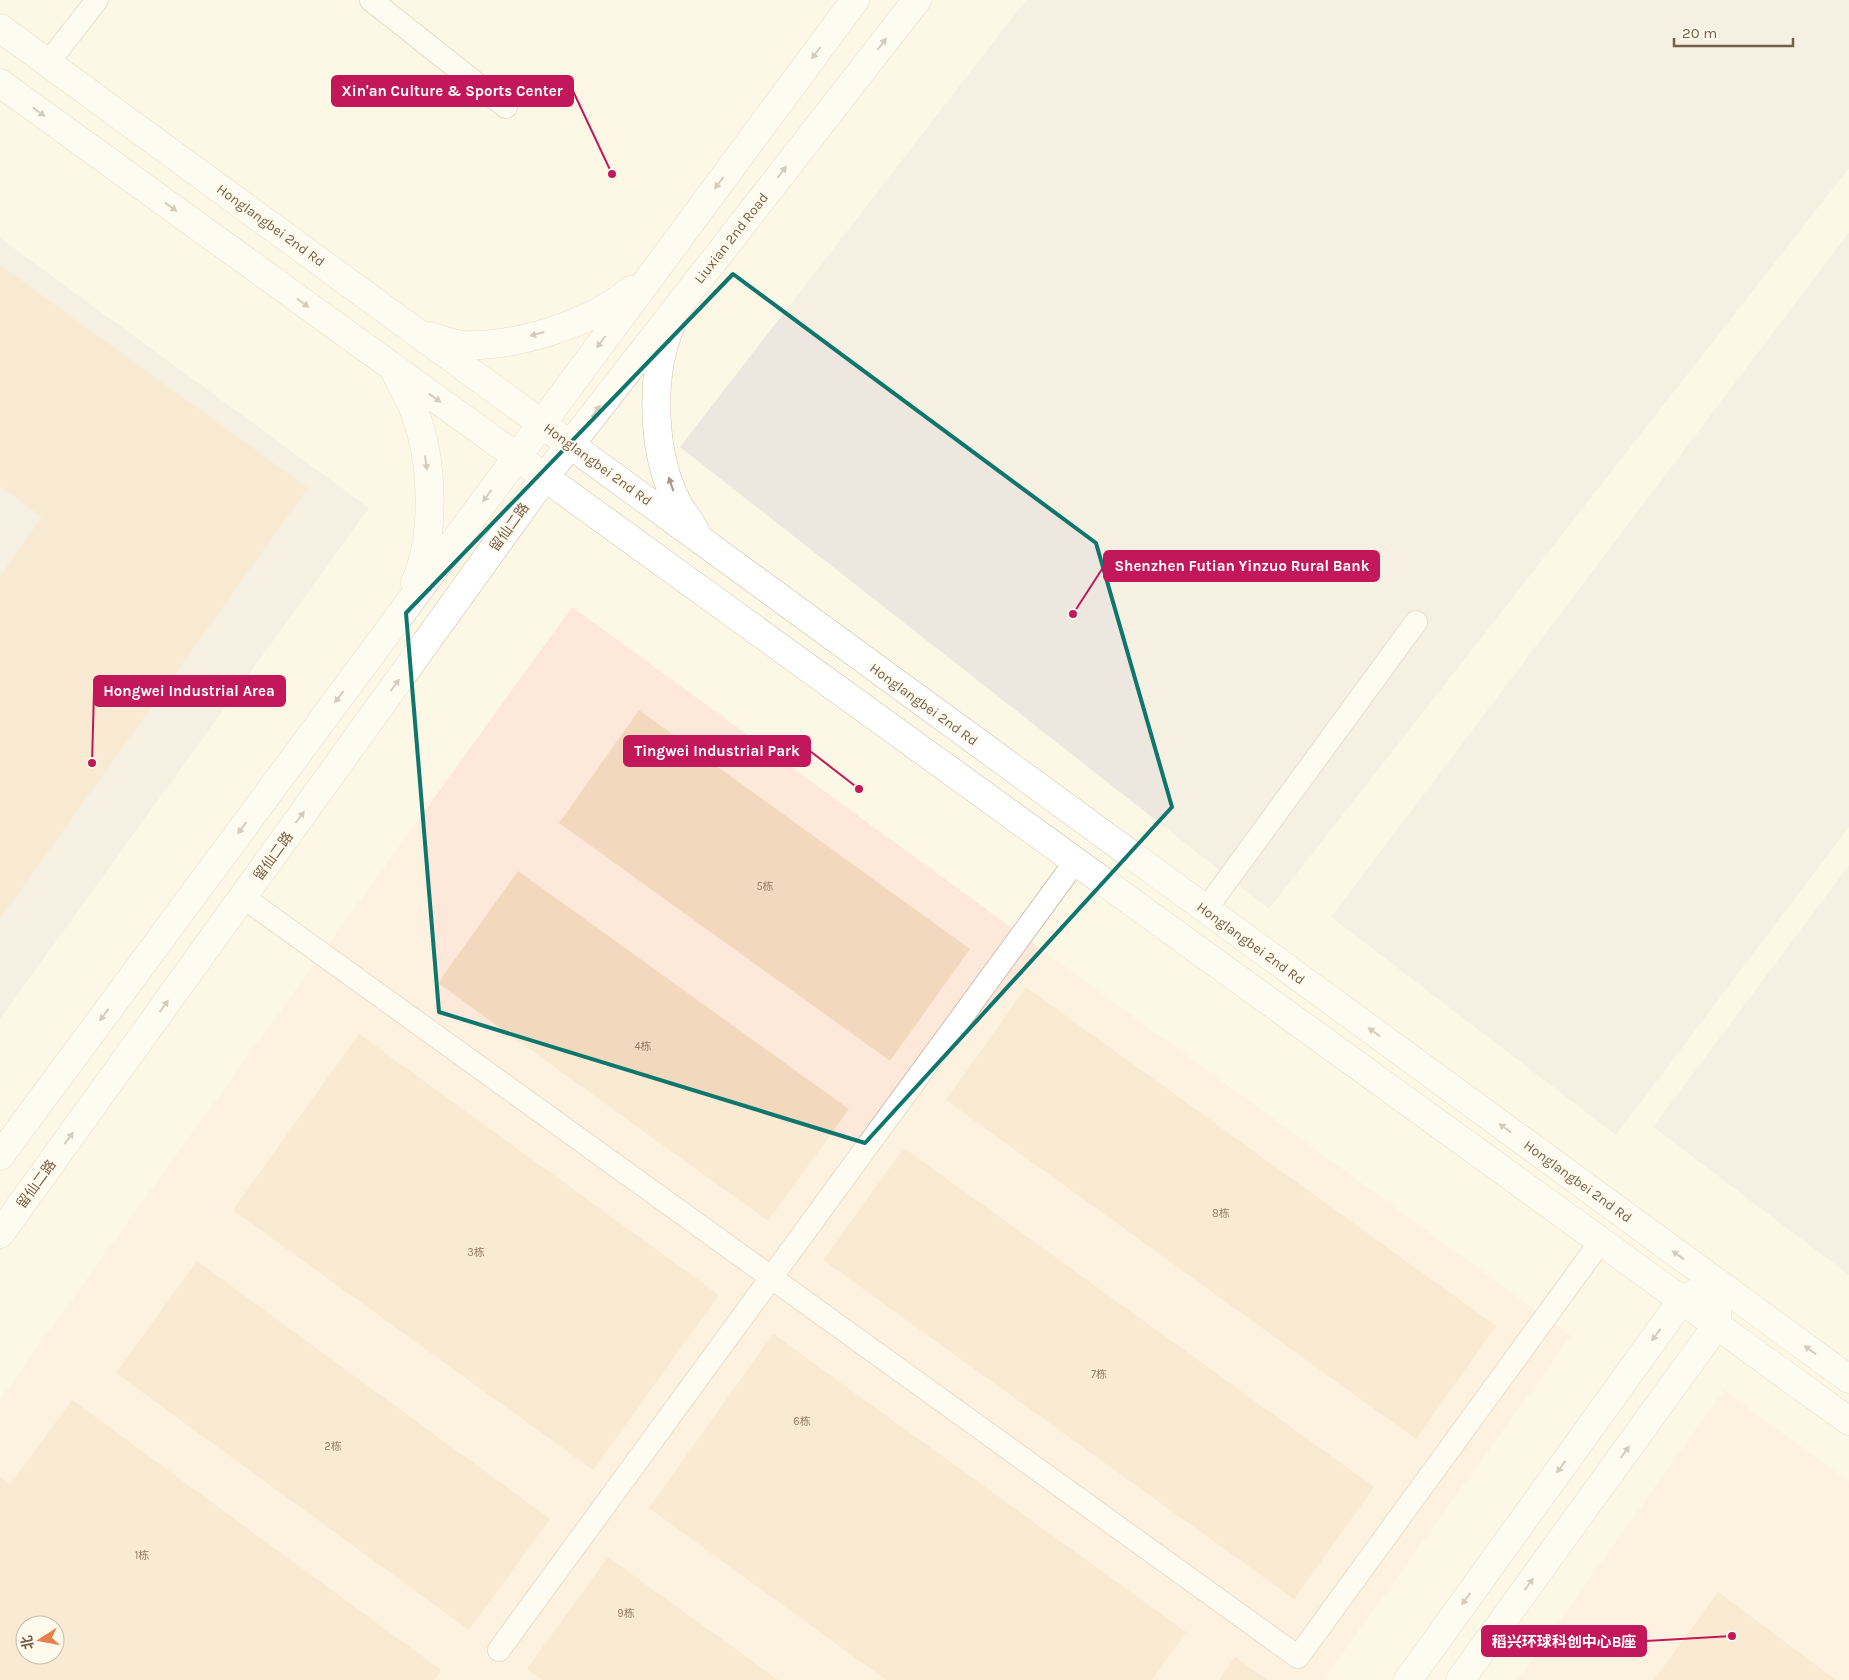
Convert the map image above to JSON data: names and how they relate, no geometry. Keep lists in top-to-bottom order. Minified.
{"streets":{"main road":["Honglangbei 2nd Rd","Liuxian 2nd Road","留仙二路"]},"crossings":[["Honglangbei 2nd Rd","Liuxian 2nd Road"],["Liuxian 2nd Road","留仙二路"]],"places":["Xin'an Culture & Sports Center","Shenzhen Futian Yinzuo Rural Bank","Hongwei Industrial Area","Tingwei Industrial Park","稻兴环球科创中心B座"],"house_numbers":["5栋","4栋","8栋","3栋","7栋","6栋","2栋","1栋","9栋"],"scale_bar":"20 m","north":"left"}
